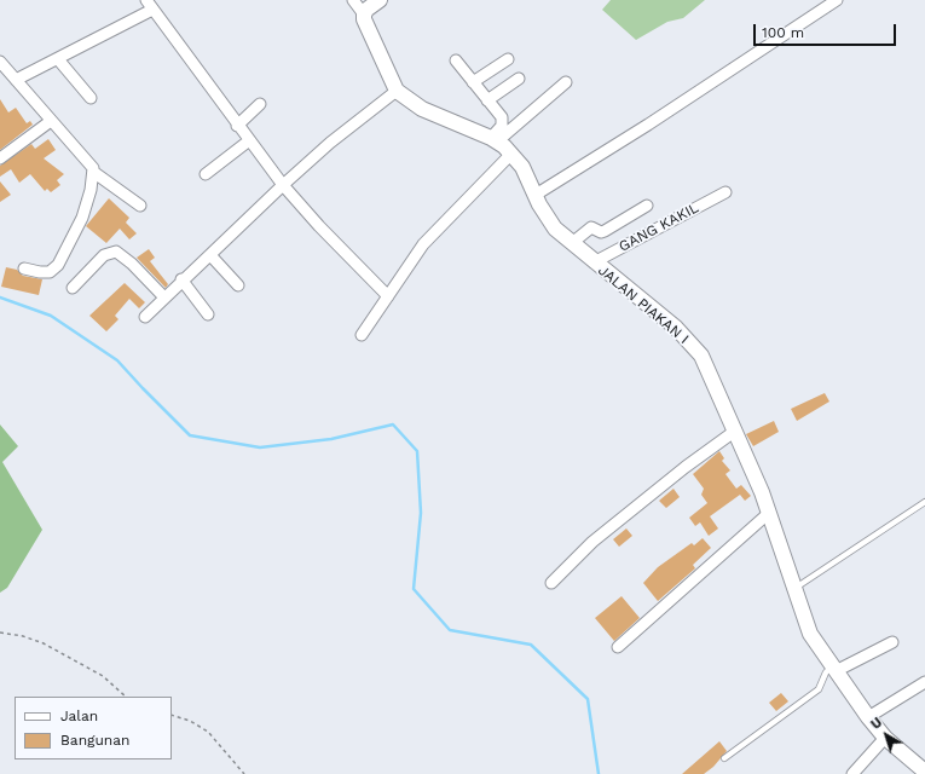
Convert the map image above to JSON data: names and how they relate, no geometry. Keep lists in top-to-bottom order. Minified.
{"streets":{"street":["GANG KAKIL","JALAN PIAKAN I"]},"crossings":[["GANG KAKIL","JALAN PIAKAN I"]],"legend":["Jalan","Bangunan"],"scale_bar":"100 m","north":"top left"}
